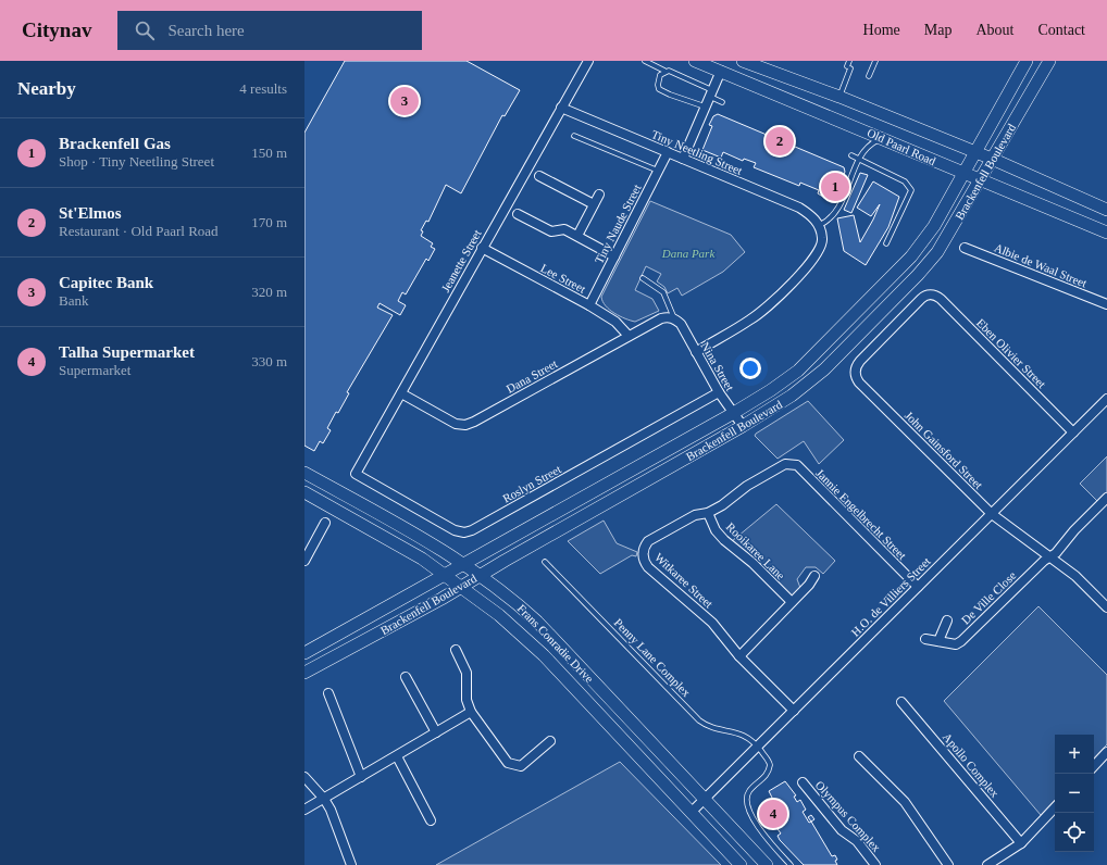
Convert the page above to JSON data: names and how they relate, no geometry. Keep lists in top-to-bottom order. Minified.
{"streets":{"street":["Old Paarl Road","Tiny Neetling Street","Brackenfell Boulevard","Tiny Naude Street","Jeanette Street","Albie de Waal Street","Lee Street","Eben Olivier Street","Nina Street","Dana Street","John Gainsford Street","Roslyn Street","Jannie Engelbrecht Street","Rooikaree Lane","Witkaree Street","H.O. de Villiers Street","De Ville Close","Frans Conradie Drive","Apollo Complex","Olympus Complex"],"lane":["Penny Lane Complex"]},"crossings":[["Old Paarl Road","Brackenfell Boulevard"],["Tiny Neetling Street","Tiny Naude Street"],["Tiny Neetling Street","Jeanette Street"],["Brackenfell Boulevard","Nina Street"],["Brackenfell Boulevard","Frans Conradie Drive"],["Tiny Naude Street","Lee Street"],["Jeanette Street","Lee Street"],["Jeanette Street","Dana Street"],["Jeanette Street","Roslyn Street"],["Lee Street","Dana Street"],["Eben Olivier Street","John Gainsford Street"],["Eben Olivier Street","H.O. de Villiers Street"],["Nina Street","Dana Street"],["Nina Street","Roslyn Street"],["John Gainsford Street","H.O. de Villiers Street"],["John Gainsford Street","De Ville Close"],["Jannie Engelbrecht Street","Witkaree Street"],["Jannie Engelbrecht Street","H.O. de Villiers Street"],["Rooikaree Lane","Witkaree Street"],["Witkaree Street","H.O. de Villiers Street"],["H.O. de Villiers Street","Frans Conradie Drive"],["H.O. de Villiers Street","Penny Lane Complex"]],"parks":["Dana Park"],"page":{"header":"Citynav","search":"Search here","nav":["Home","Map","About","Contact"],"heading":["Nearby","4 results"],"pins":["3","2","1","4"],"list":[{"mark":"1","name":"Brackenfell Gas","note":"Shop · Tiny Neetling Street","value":"150 m"},{"mark":"2","name":"St'Elmos","note":"Restaurant · Old Paarl Road","value":"170 m"},{"mark":"3","name":"Capitec Bank","note":"Bank","value":"320 m"},{"mark":"4","name":"Talha Supermarket","note":"Supermarket","value":"330 m"}],"map_buttons":["+","−"]}}
